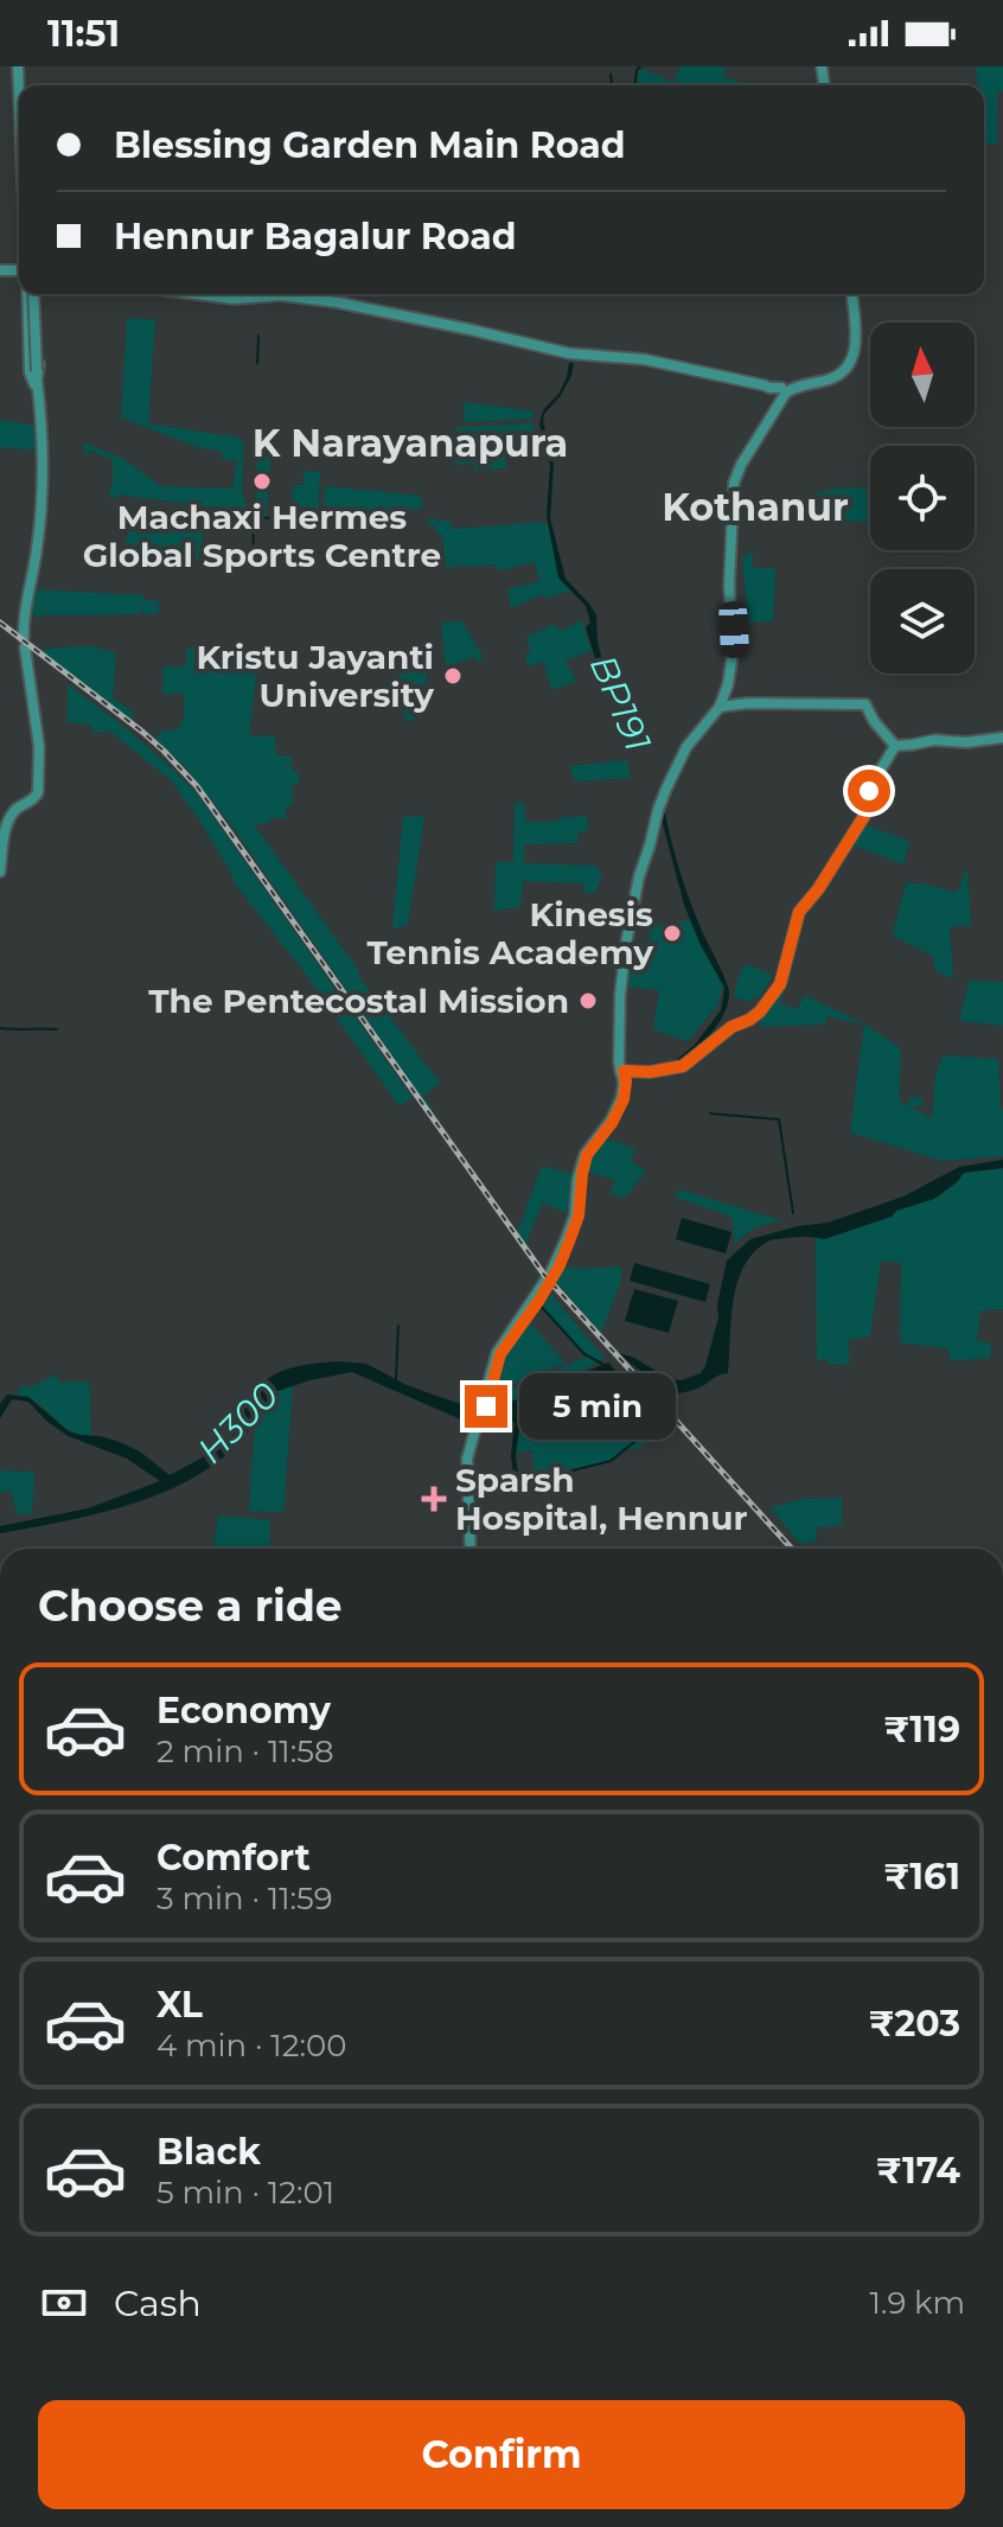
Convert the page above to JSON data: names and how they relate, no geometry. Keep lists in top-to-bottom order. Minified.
{"districts":["K Narayanapura","Kothanur"],"water":["BP191","H300"],"places":{"other":["Machaxi Hermes Global Sports Centre","Kristu Jayanti University","Kinesis Tennis Academy","The Pentecostal Mission"],"health":["Sparsh Hospital, Hennur"]},"north":"top","page":{"status":"11:51","banner":["Blessing Garden Main Road","Hennur Bagalur Road"],"bubble":"5 min","heading":"Choose a ride","list":[{"name":"Economy","note":"2 min · 11:58","value":"₹119"},{"name":"Comfort","note":"3 min · 11:59","value":"₹161"},{"name":"XL","note":"4 min · 12:00","value":"₹203"},{"name":"Black","note":"5 min · 12:01","value":"₹174"}],"pay":["Cash","1.9 km"],"buttons":"Confirm"}}
